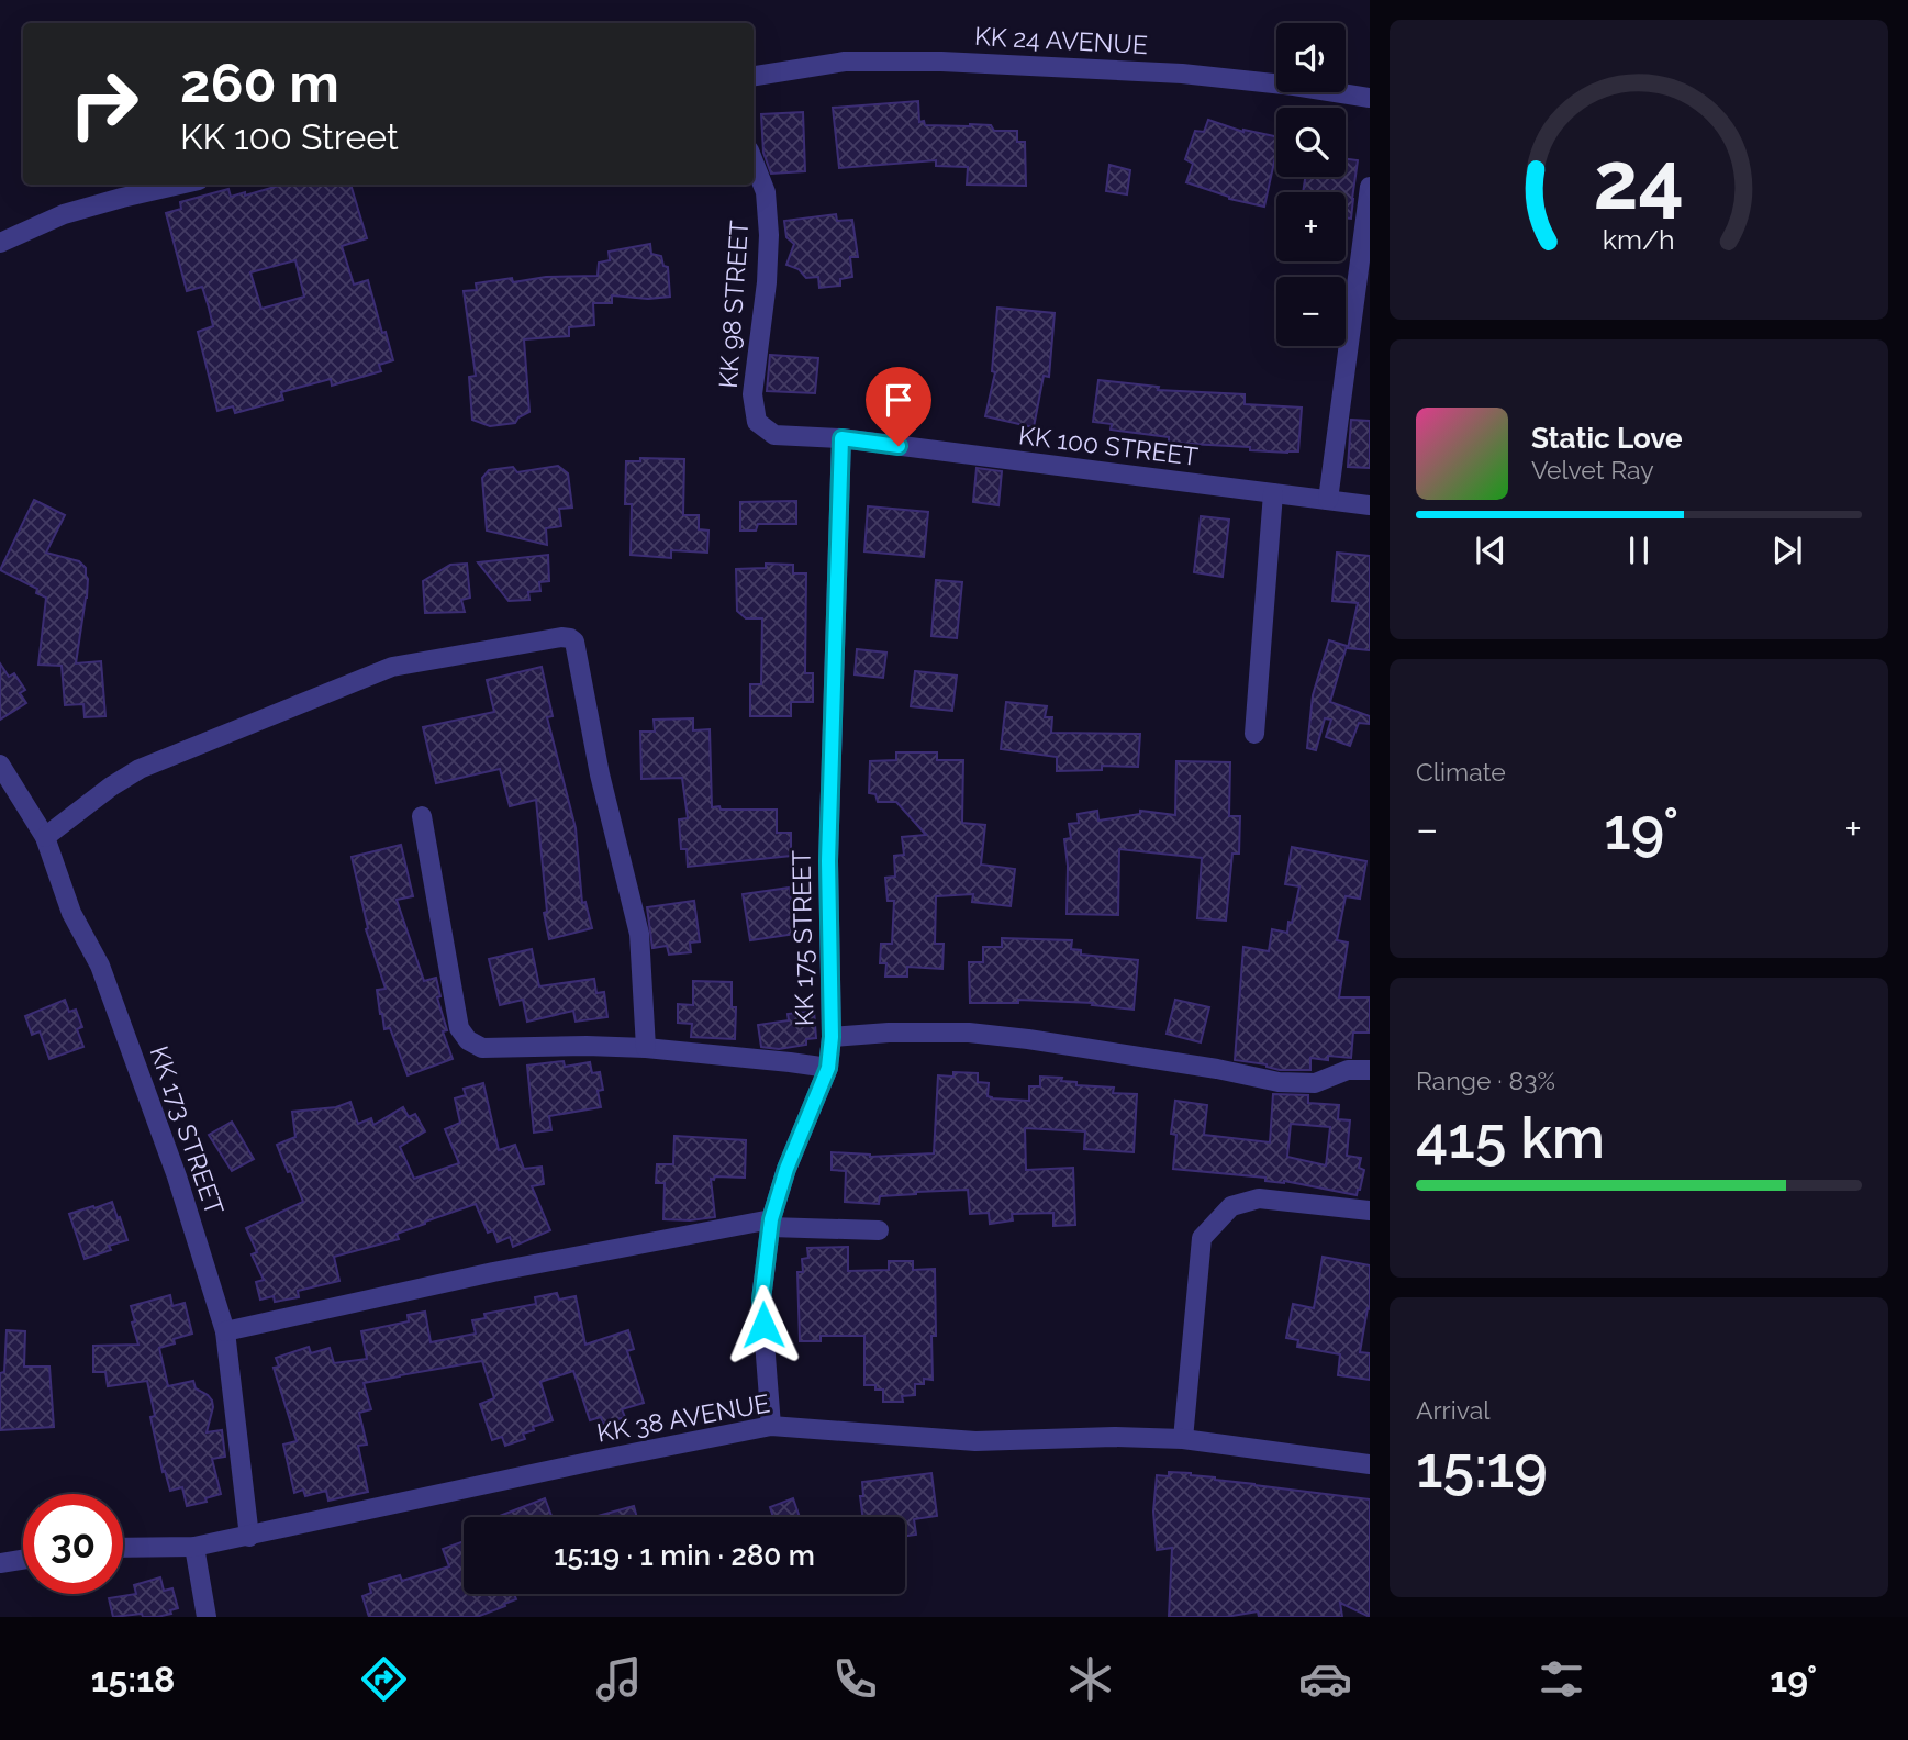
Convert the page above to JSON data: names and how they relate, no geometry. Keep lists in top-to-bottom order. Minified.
{"streets":{"street":["KK 24 AVENUE","KK 98 STREET","KK 100 STREET","KK 175 STREET","KK 173 STREET","KK 38 AVENUE"]},"crossings":[["KK 98 STREET","KK 100 STREET"],["KK 98 STREET","KK 175 STREET"],["KK 100 STREET","KK 175 STREET"],["KK 175 STREET","KK 38 AVENUE"],["KK 173 STREET","KK 38 AVENUE"]],"page":{"map_buttons":["+","−"],"turn":["260 m","KK 100 Street"],"song":["Static Love","Velvet Ray"],"tile":["Climate",["Range · 83%","415 km"],["Arrival","15:19"]],"heat":["−","19°","+"],"limit":"30","trip":"15:19 · 1 min · 280 m","tabs":["15:18","19°"],"gauge":["24","km/h"]}}
